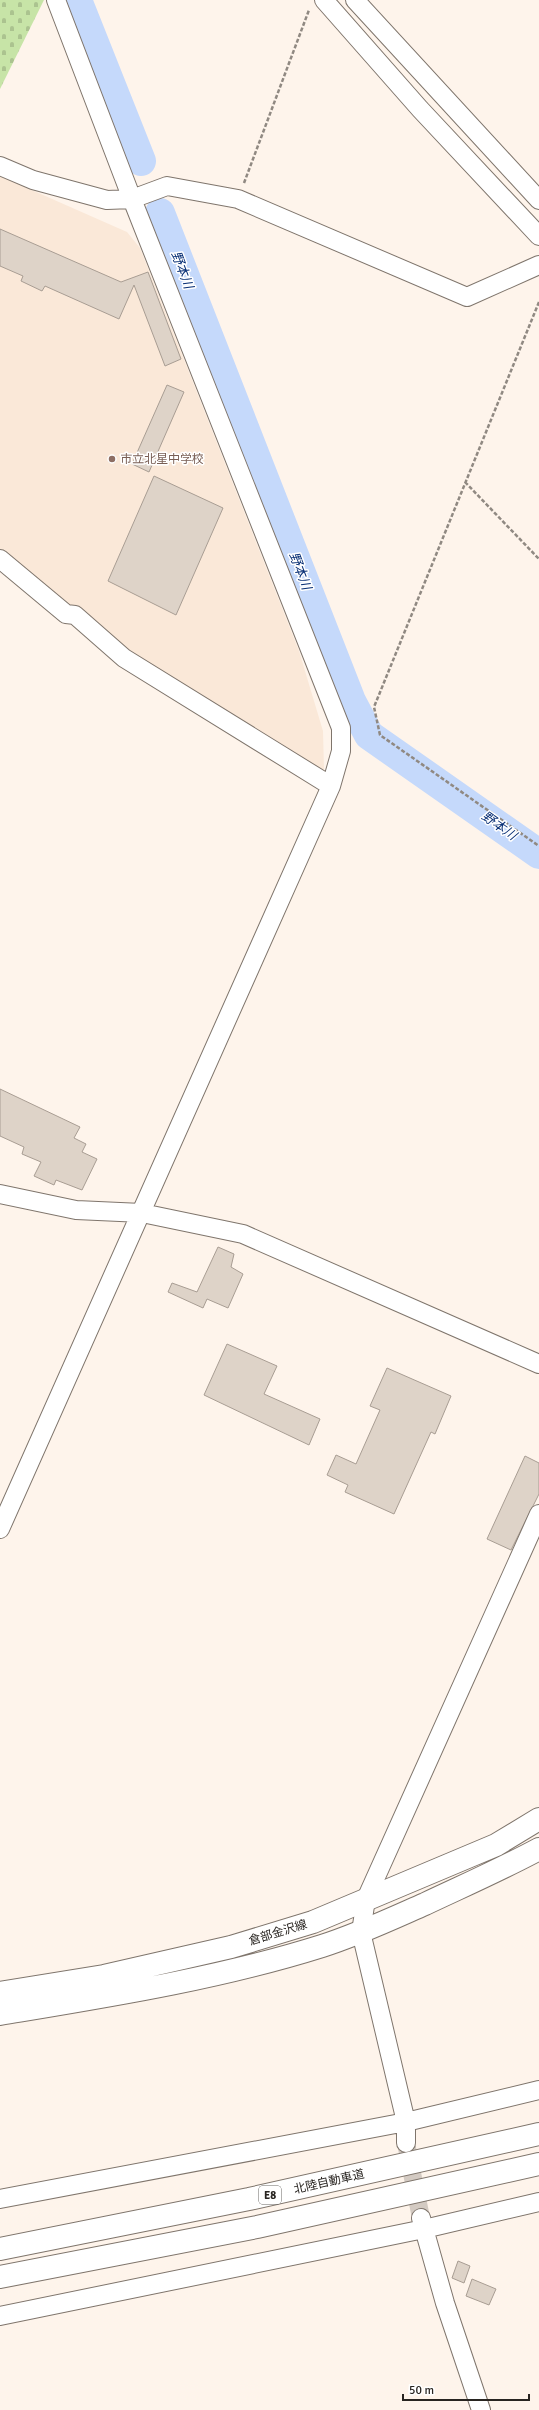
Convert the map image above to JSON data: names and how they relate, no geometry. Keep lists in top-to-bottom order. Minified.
{"streets":{"main road":["倉部金沢線","北陸自動車道","E8"]},"water":["野本川"],"places":["市立北星中学校"],"scale_bar":"50 m"}
